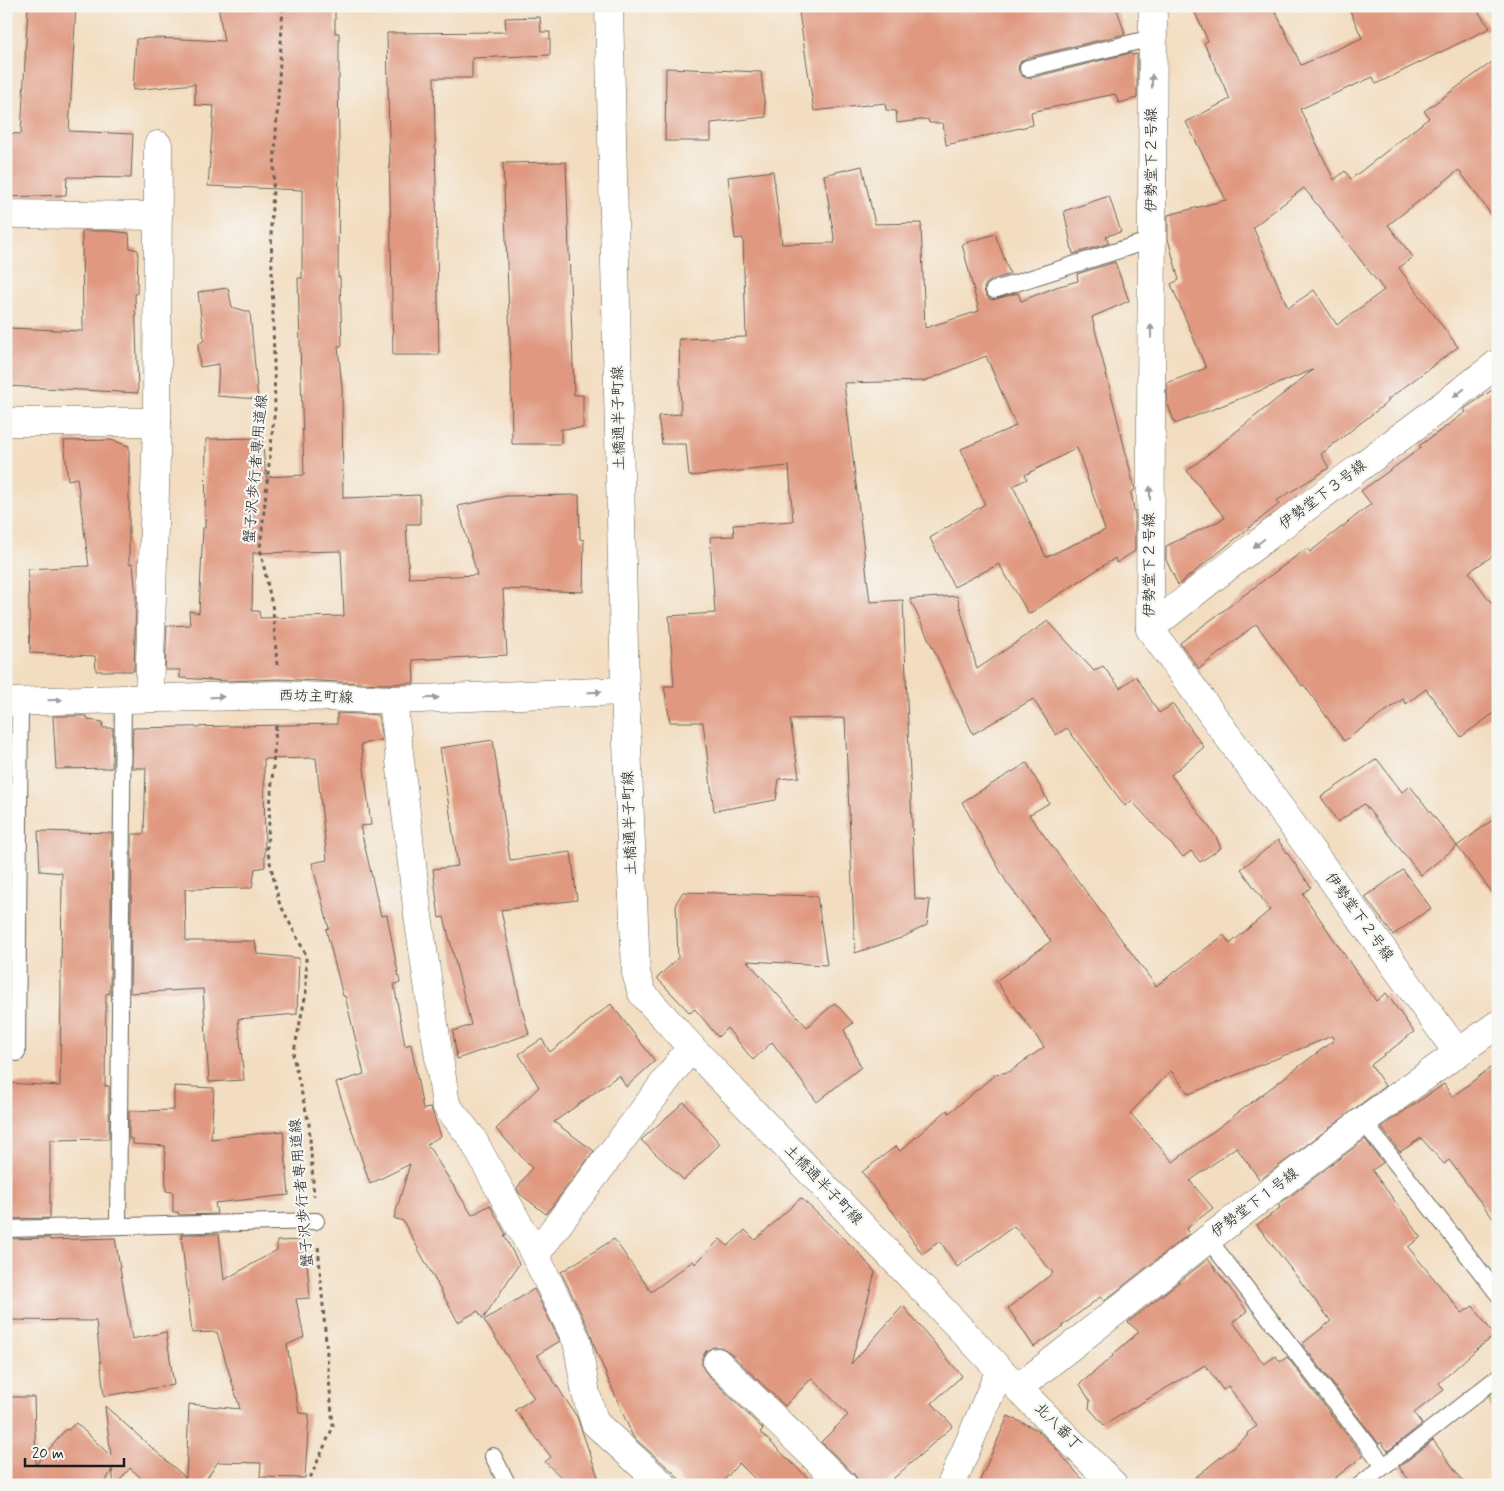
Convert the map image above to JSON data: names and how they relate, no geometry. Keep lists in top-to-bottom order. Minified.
{"streets":{"street":["伊勢堂下２号線","土橋通半子町線","伊勢堂下３号線","西坊主町線","伊勢堂下１号線","北八番丁"],"path":["蟹子沢歩行者専用道線"]},"crossings":[["伊勢堂下２号線","伊勢堂下３号線"],["伊勢堂下２号線","伊勢堂下１号線"],["土橋通半子町線","西坊主町線"],["土橋通半子町線","伊勢堂下１号線"],["土橋通半子町線","北八番丁"],["蟹子沢歩行者専用道線","西坊主町線"],["伊勢堂下１号線","北八番丁"]],"one_way":["伊勢堂下２号線","伊勢堂下３号線","西坊主町線"],"scale_bar":"20 m"}
